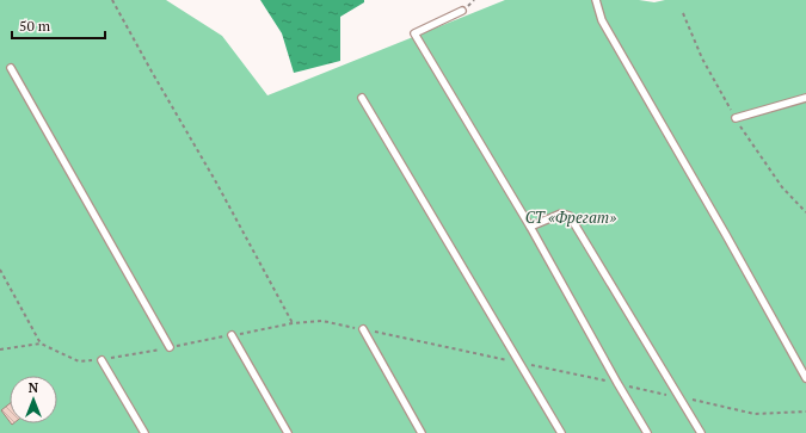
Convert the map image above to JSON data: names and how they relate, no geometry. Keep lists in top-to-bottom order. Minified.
{"parks":["СТ «Фрегат»"],"scale_bar":"50 m","north":"top"}
